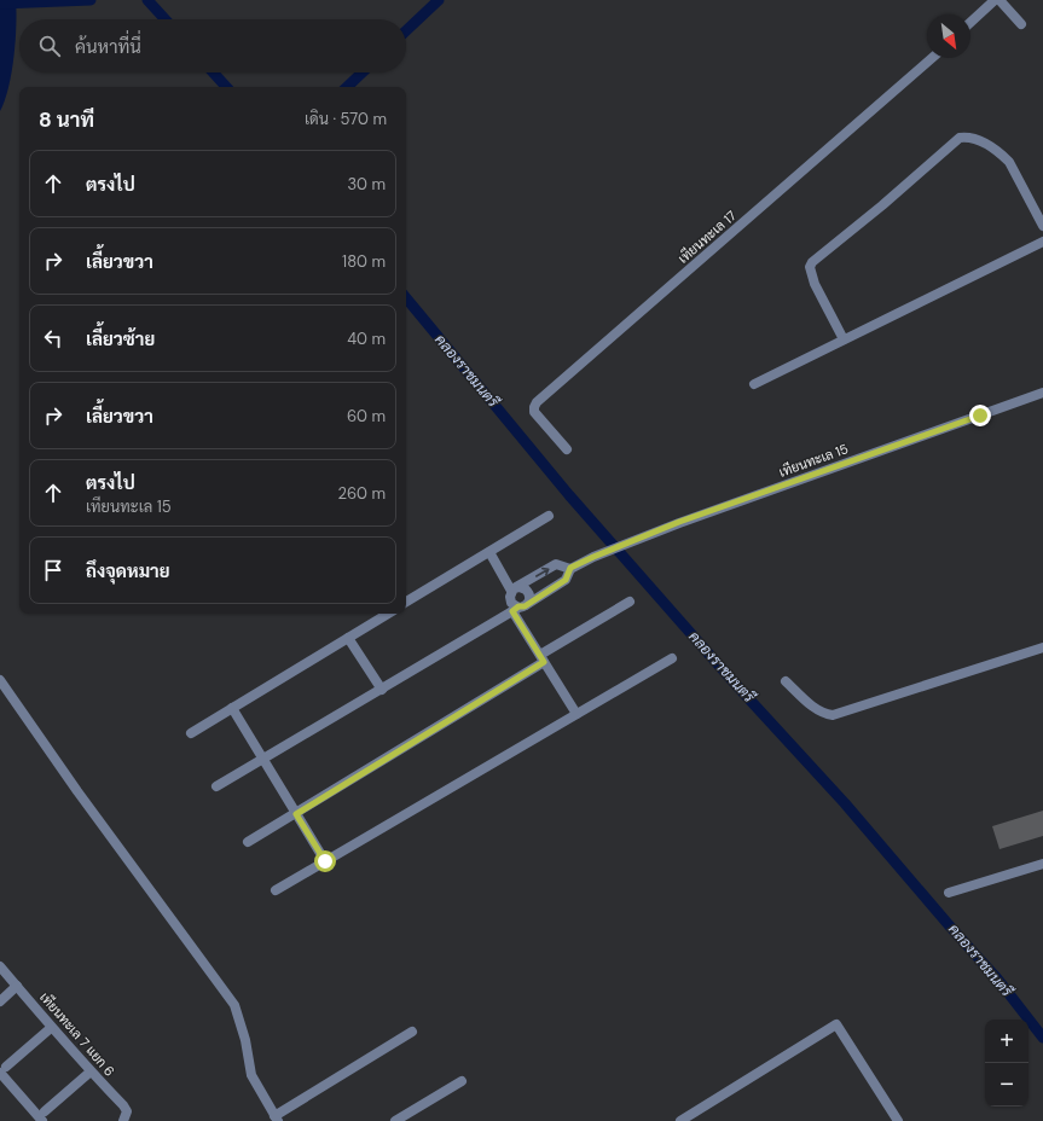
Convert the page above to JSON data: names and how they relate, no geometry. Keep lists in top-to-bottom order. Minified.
{"streets":{"street":["เทียนทะเล 17","เทียนทะเล 15","เทียนทะเล 7 แยก 6"]},"water":["คลองราชมนตรี"],"north":"bottom right","page":{"search":"ค้นหาที่นี่","heading":["8 นาที","เดิน · 570 m"],"list":[["ตรงไป","30 m"],["เลี้ยวขวา","180 m"],["เลี้ยวซ้าย","40 m"],["เลี้ยวขวา","60 m"],["ตรงไป","เทียนทะเล 15","260 m"],"ถึงจุดหมาย"],"map_buttons":["+","−"]}}
